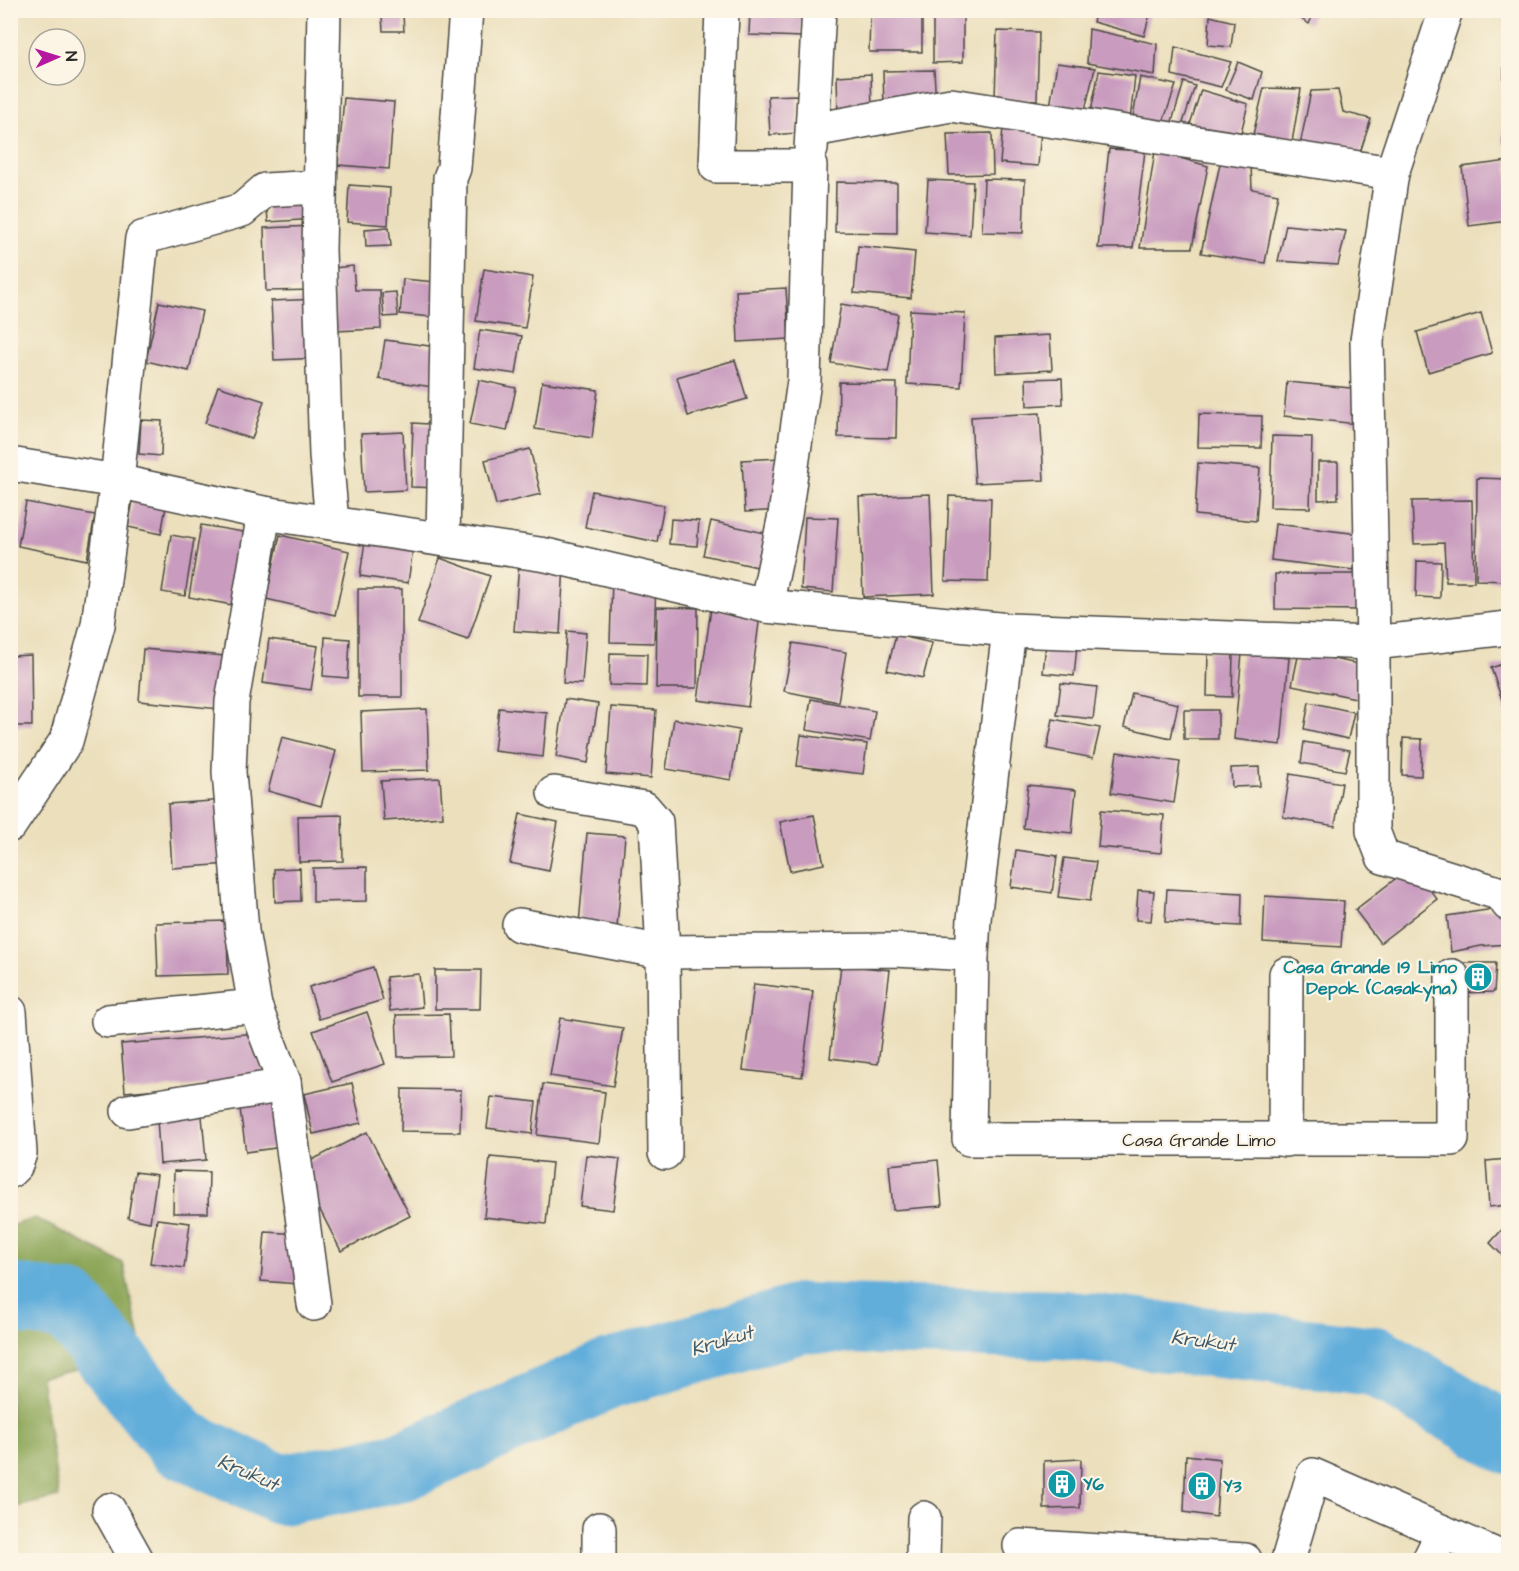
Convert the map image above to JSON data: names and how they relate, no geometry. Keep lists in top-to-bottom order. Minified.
{"streets":{"street":["Casa Grande Limo"]},"water":["Krukut"],"places":{"building":["Casa Grande I9 Limo Depok (Casakyna)","Y6","Y3"]},"north":"right"}
